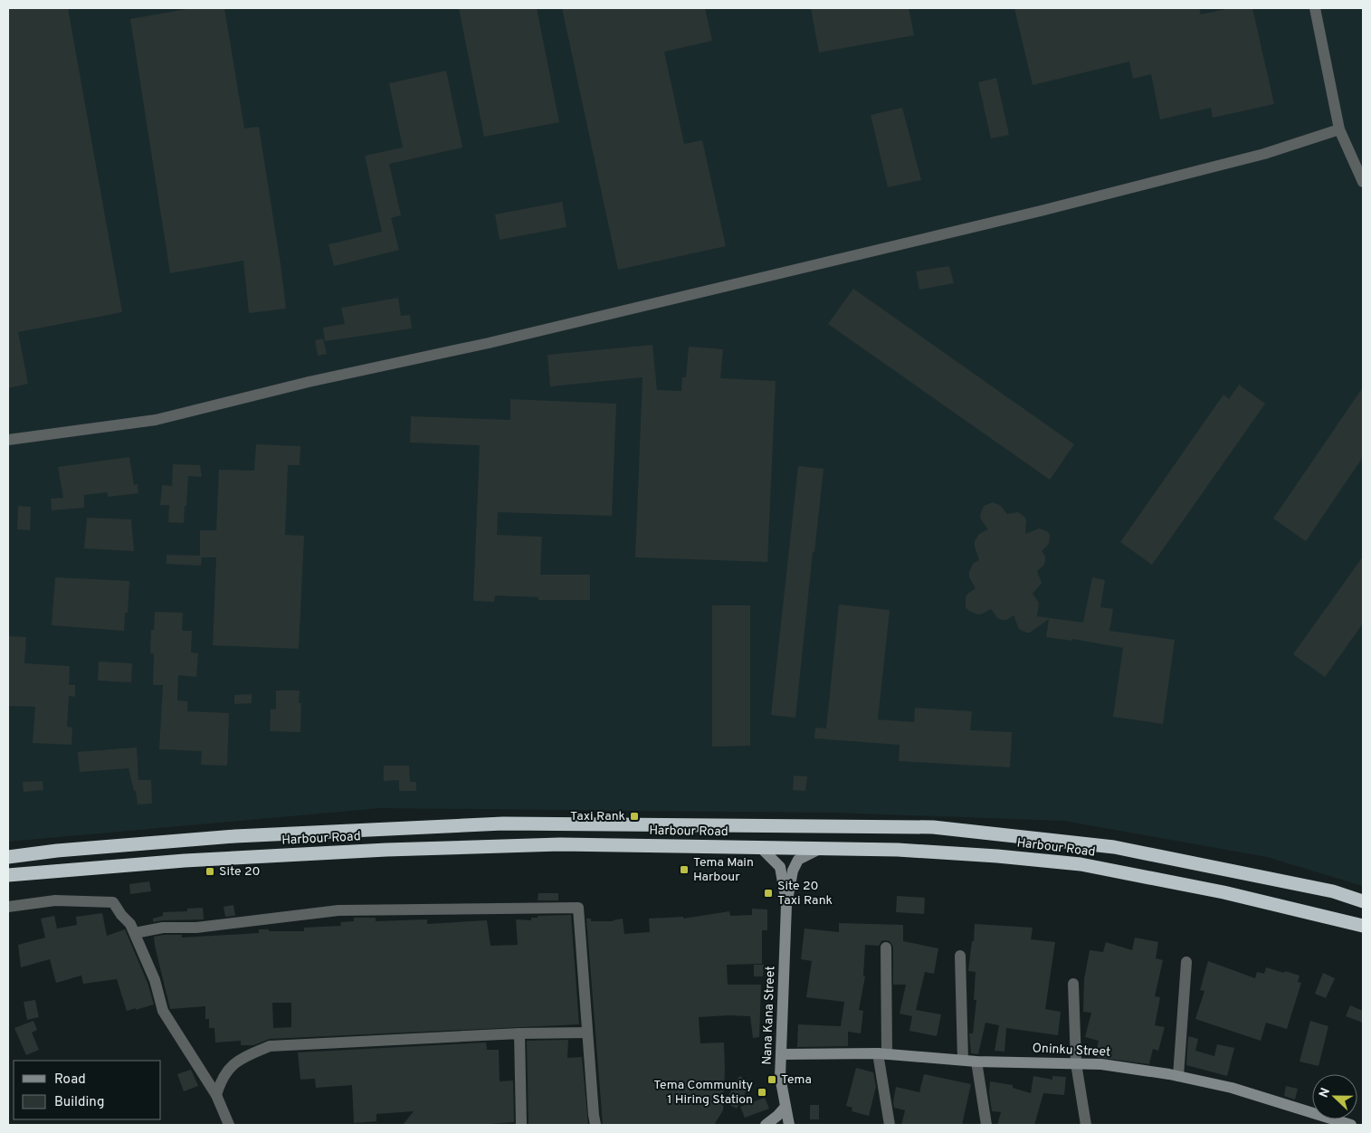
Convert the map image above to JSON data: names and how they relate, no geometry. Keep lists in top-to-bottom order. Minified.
{"streets":{"highway":["Harbour Road"],"street":["Nana Kana Street","Oninku Street"]},"crossings":[["Nana Kana Street","Oninku Street"]],"places":{"transit":["Taxi Rank","Tema Main Harbour","Site 20","Site 20 Taxi Rank","Tema","Tema Community 1 Hiring Station"]},"legend":["Road","Building"],"north":"left"}
